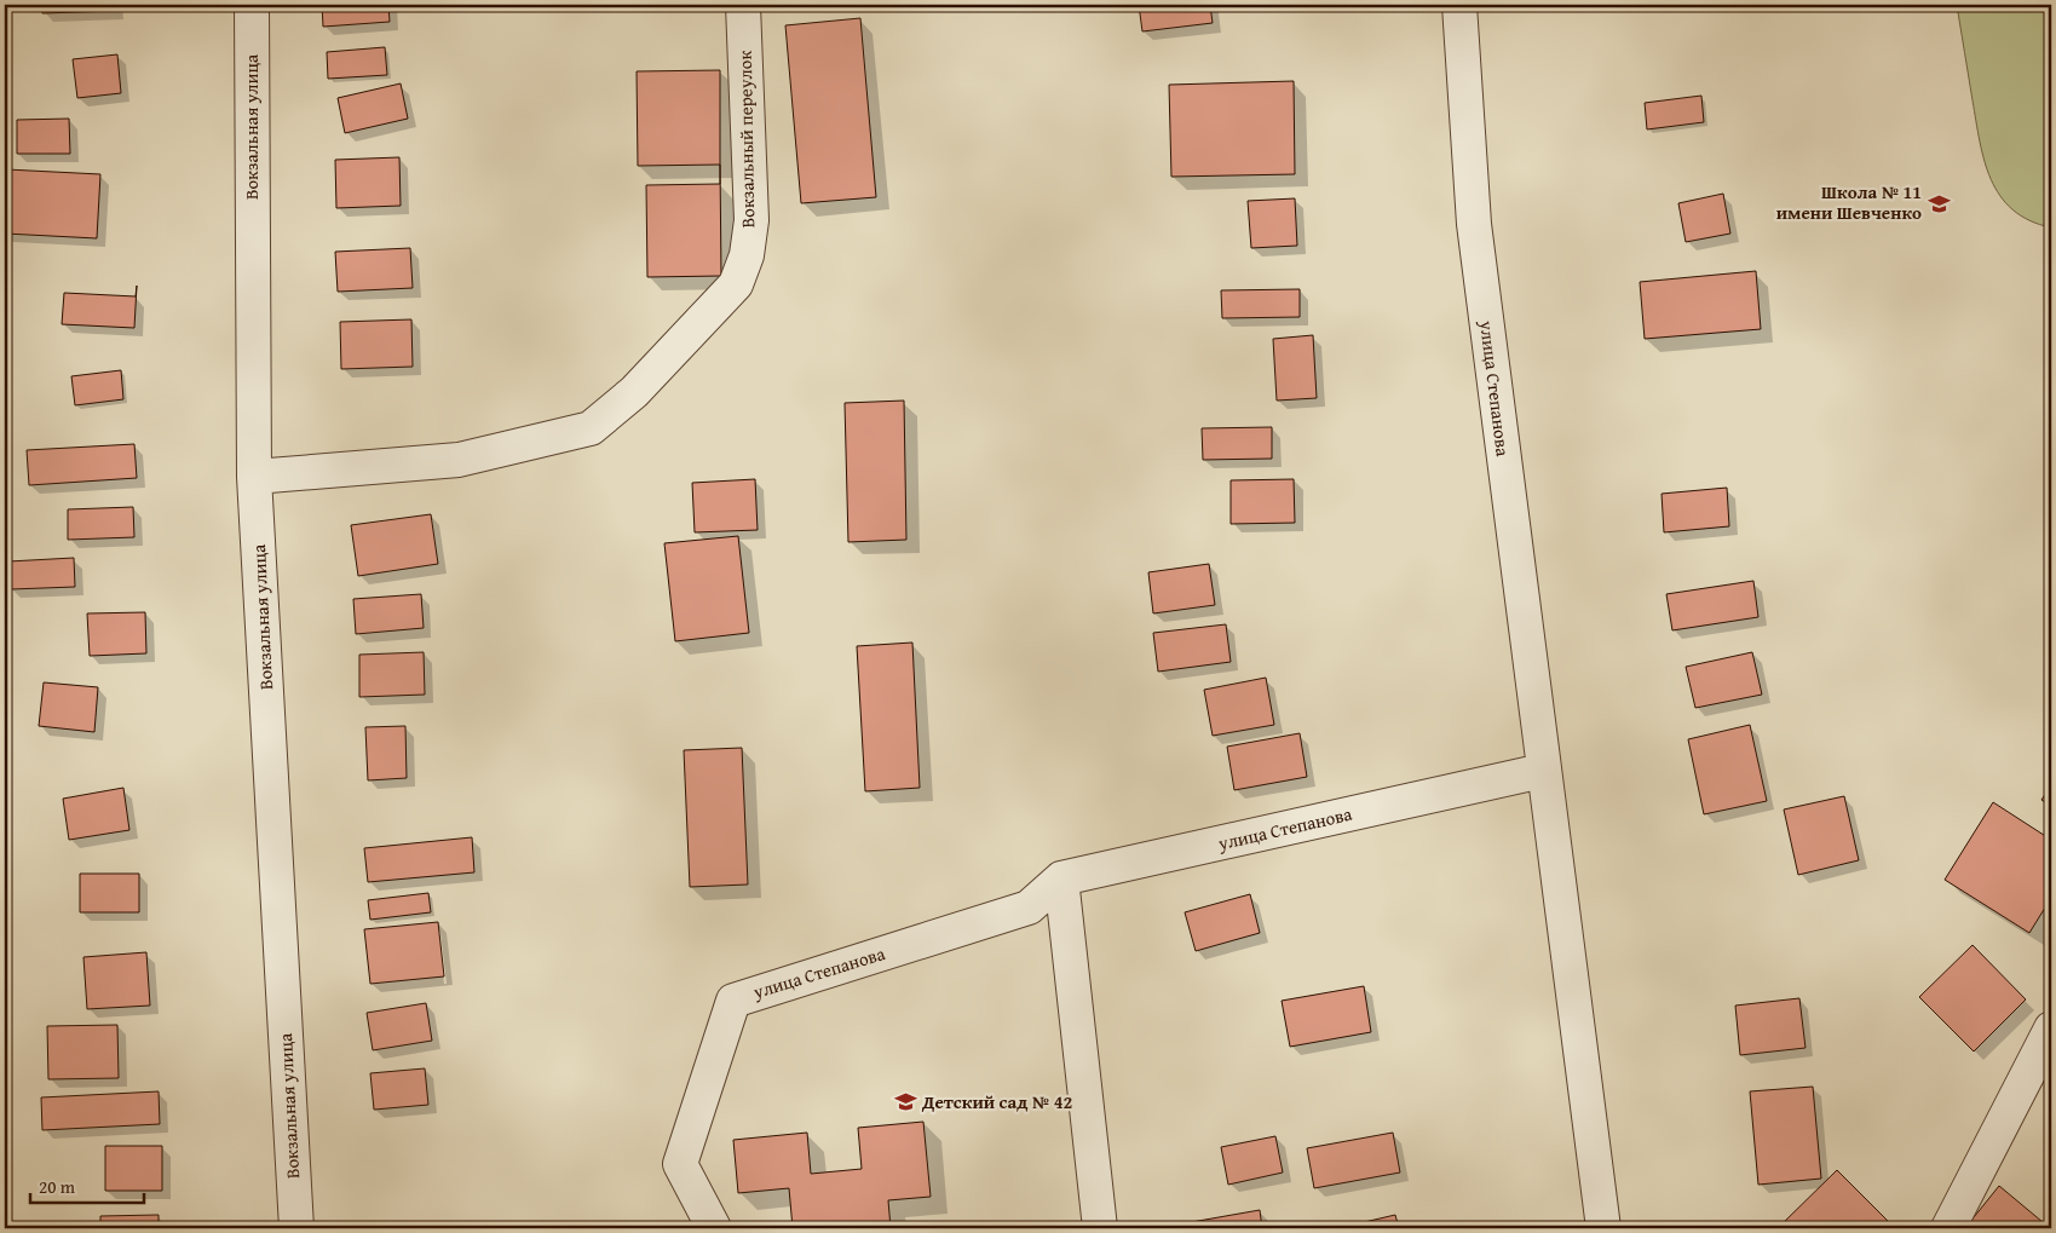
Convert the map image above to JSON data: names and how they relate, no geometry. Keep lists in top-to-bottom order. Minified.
{"streets":{"street":["Вокзальная улица","Вокзальный переулок","улица Степанова"]},"crossings":[["Вокзальная улица","Вокзальный переулок"]],"places":{"school or university":["Школа № 11 имени Шевченко","Детский сад № 42"]},"scale_bar":"20 m"}
